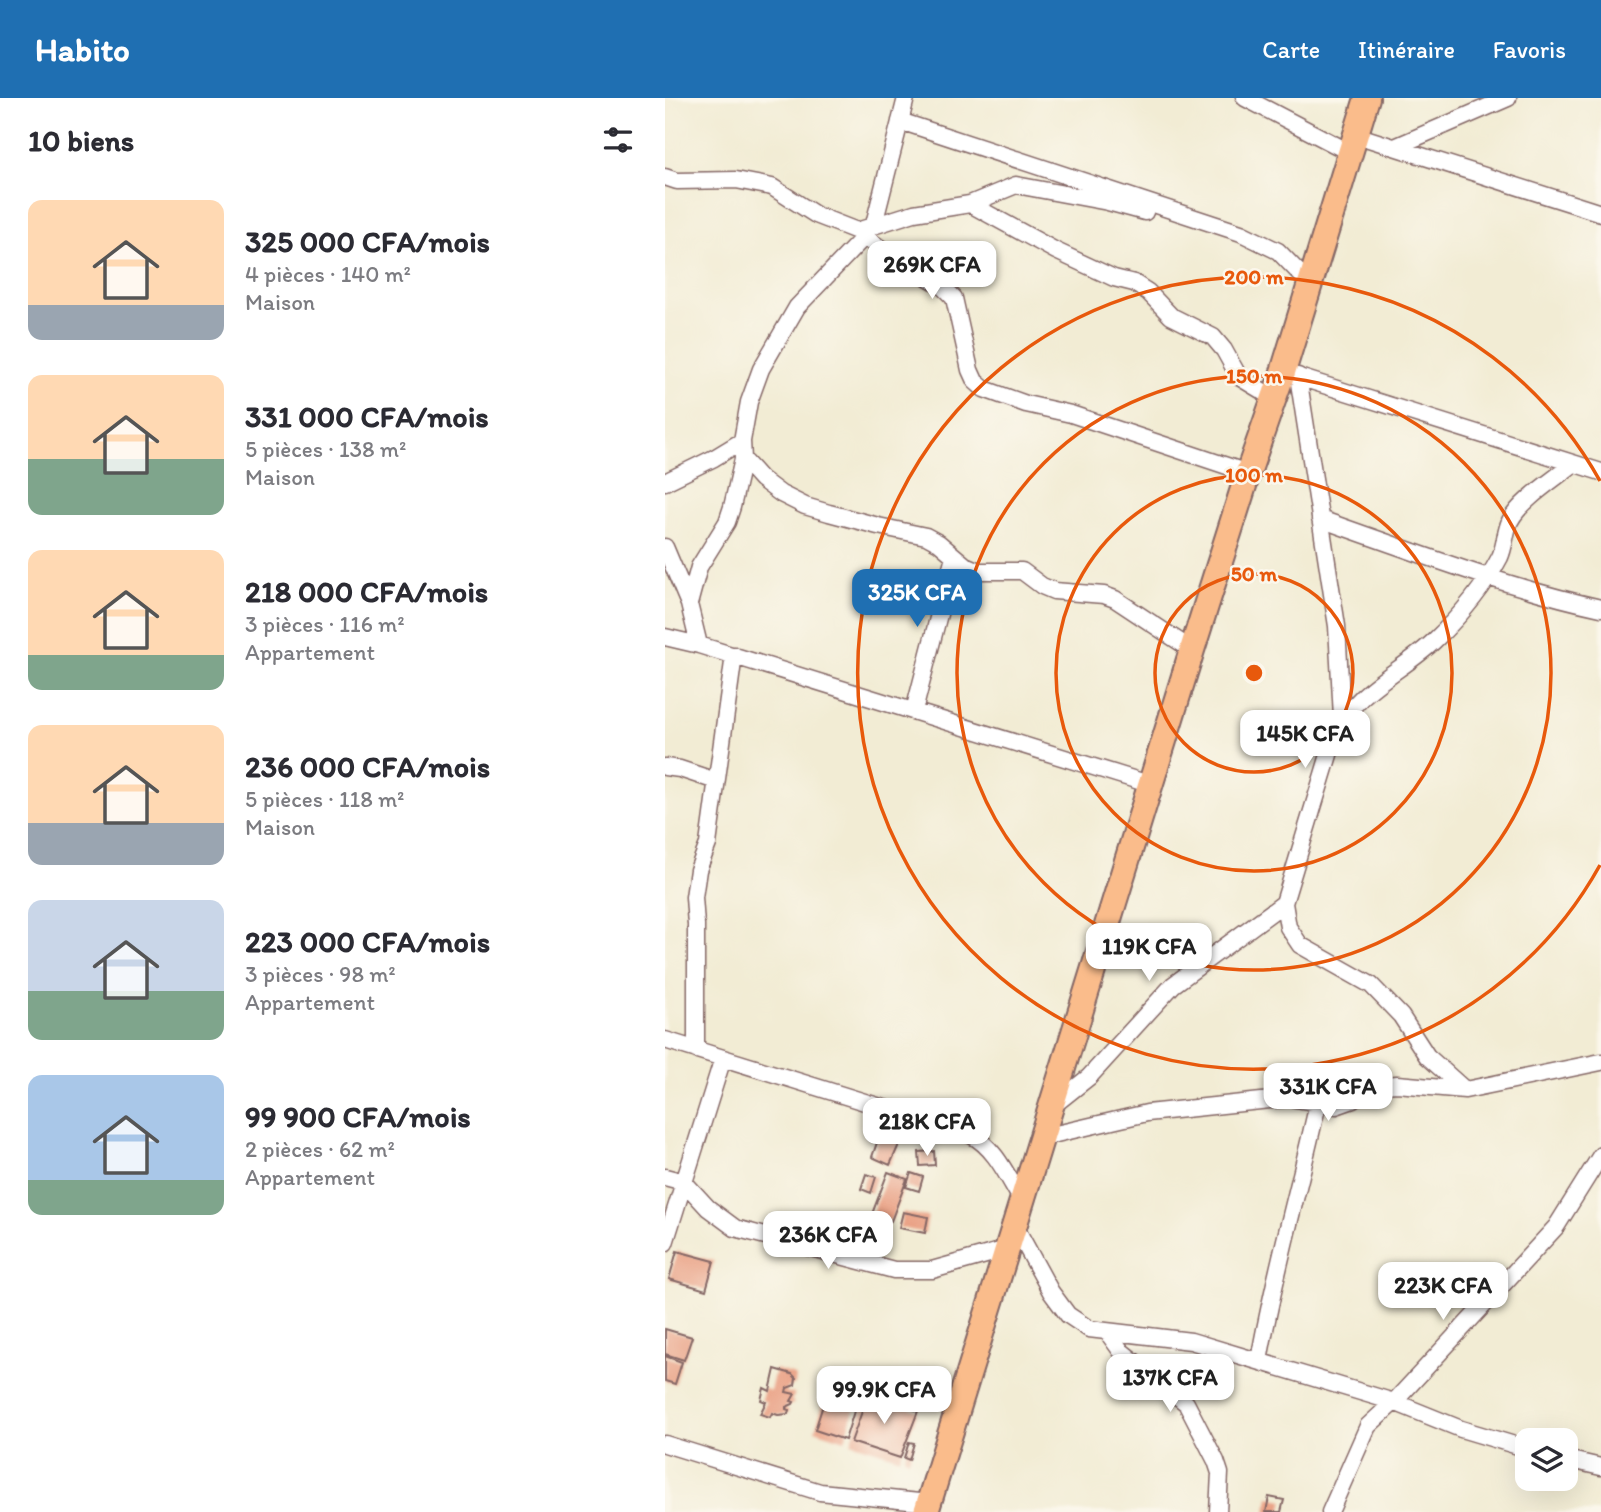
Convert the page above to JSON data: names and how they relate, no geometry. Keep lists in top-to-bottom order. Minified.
{"page":{"header":"Habito","nav":["Carte","Itinéraire","Favoris"],"heading":"10 biens","list":[{"name":"325 000 CFA/mois","note":"4 pièces · 140 m² · Maison"},{"name":"331 000 CFA/mois","note":"5 pièces · 138 m² · Maison"},{"name":"218 000 CFA/mois","note":"3 pièces · 116 m² · Appartement"},{"name":"236 000 CFA/mois","note":"5 pièces · 118 m² · Maison"},{"name":"223 000 CFA/mois","note":"3 pièces · 98 m² · Appartement"},{"name":"99 900 CFA/mois","note":"2 pièces · 62 m² · Appartement"}],"price":["269K CFA","325K CFA","145K CFA","119K CFA","331K CFA","218K CFA","236K CFA","223K CFA","137K CFA","99.9K CFA"]},"rings":["200 m","150 m","100 m","50 m"]}
